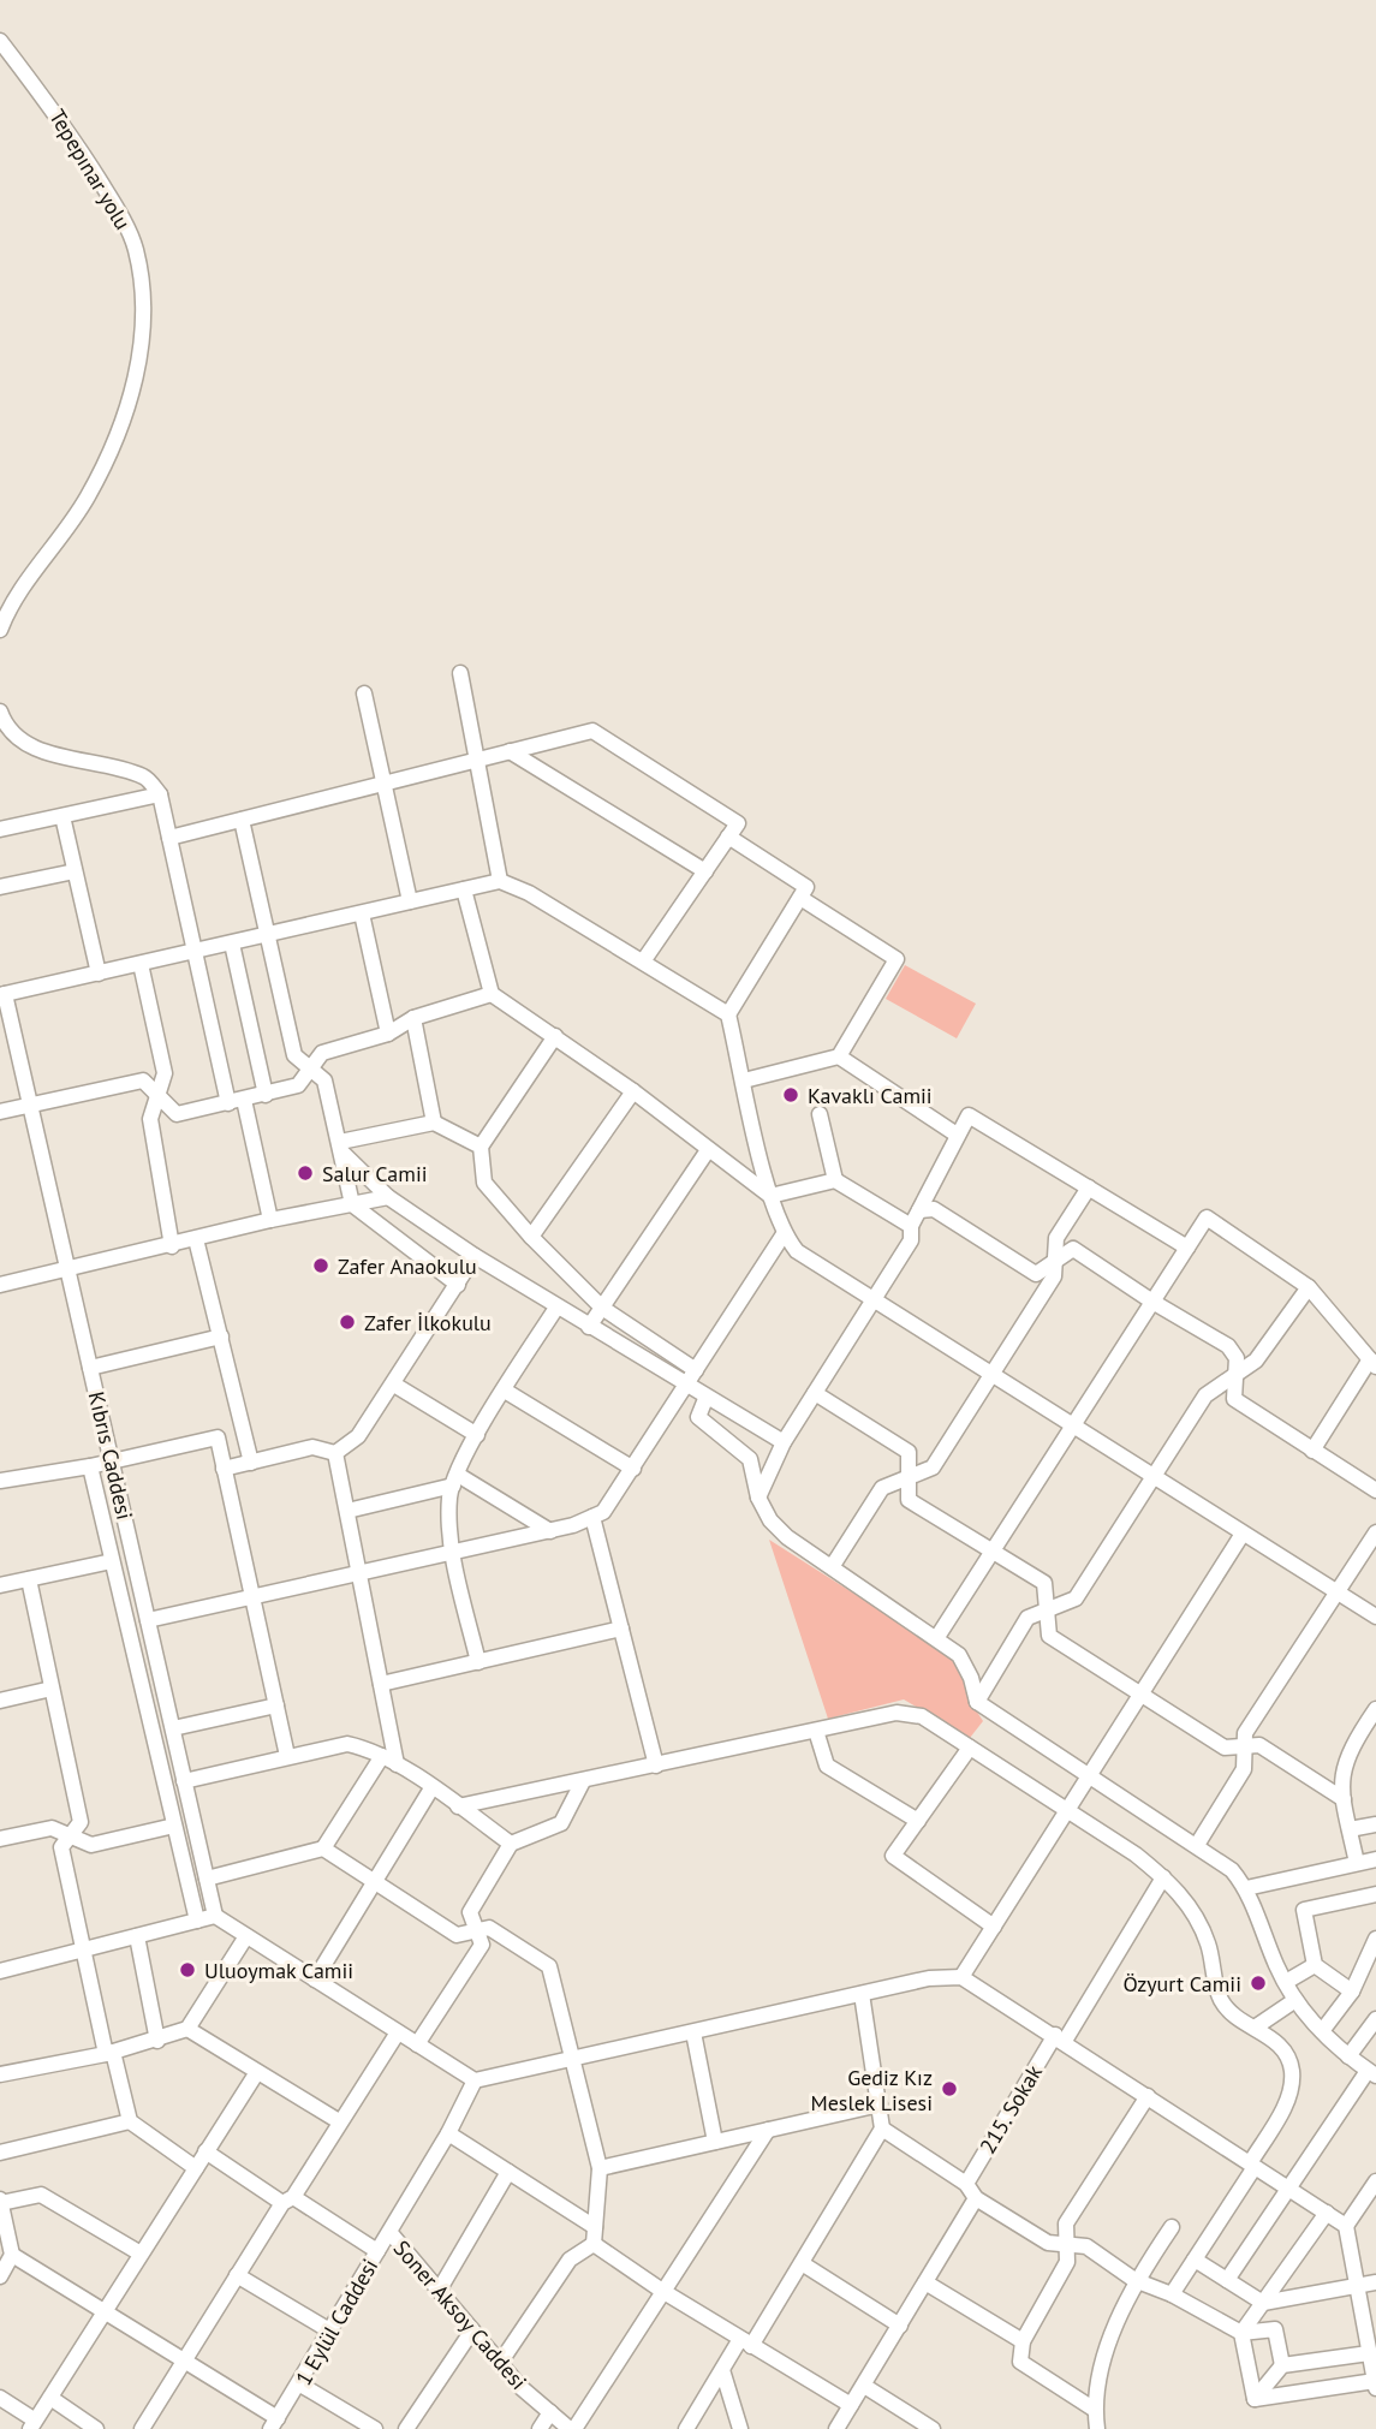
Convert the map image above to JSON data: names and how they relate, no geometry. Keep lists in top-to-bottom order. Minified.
{"streets":{"street":["Tepepınar yolu","Kıbrıs Caddesi","215. Sokak","Soner Aksoy Caddesi","1 Eylül Caddesi"]},"crossings":[["Soner Aksoy Caddesi","1 Eylül Caddesi"]],"places":["Kavaklı Camii","Salur Camii","Zafer Anaokulu","Zafer İlkokulu","Uluoymak Camii","Özyurt Camii","Gediz Kız Meslek Lisesi"]}
